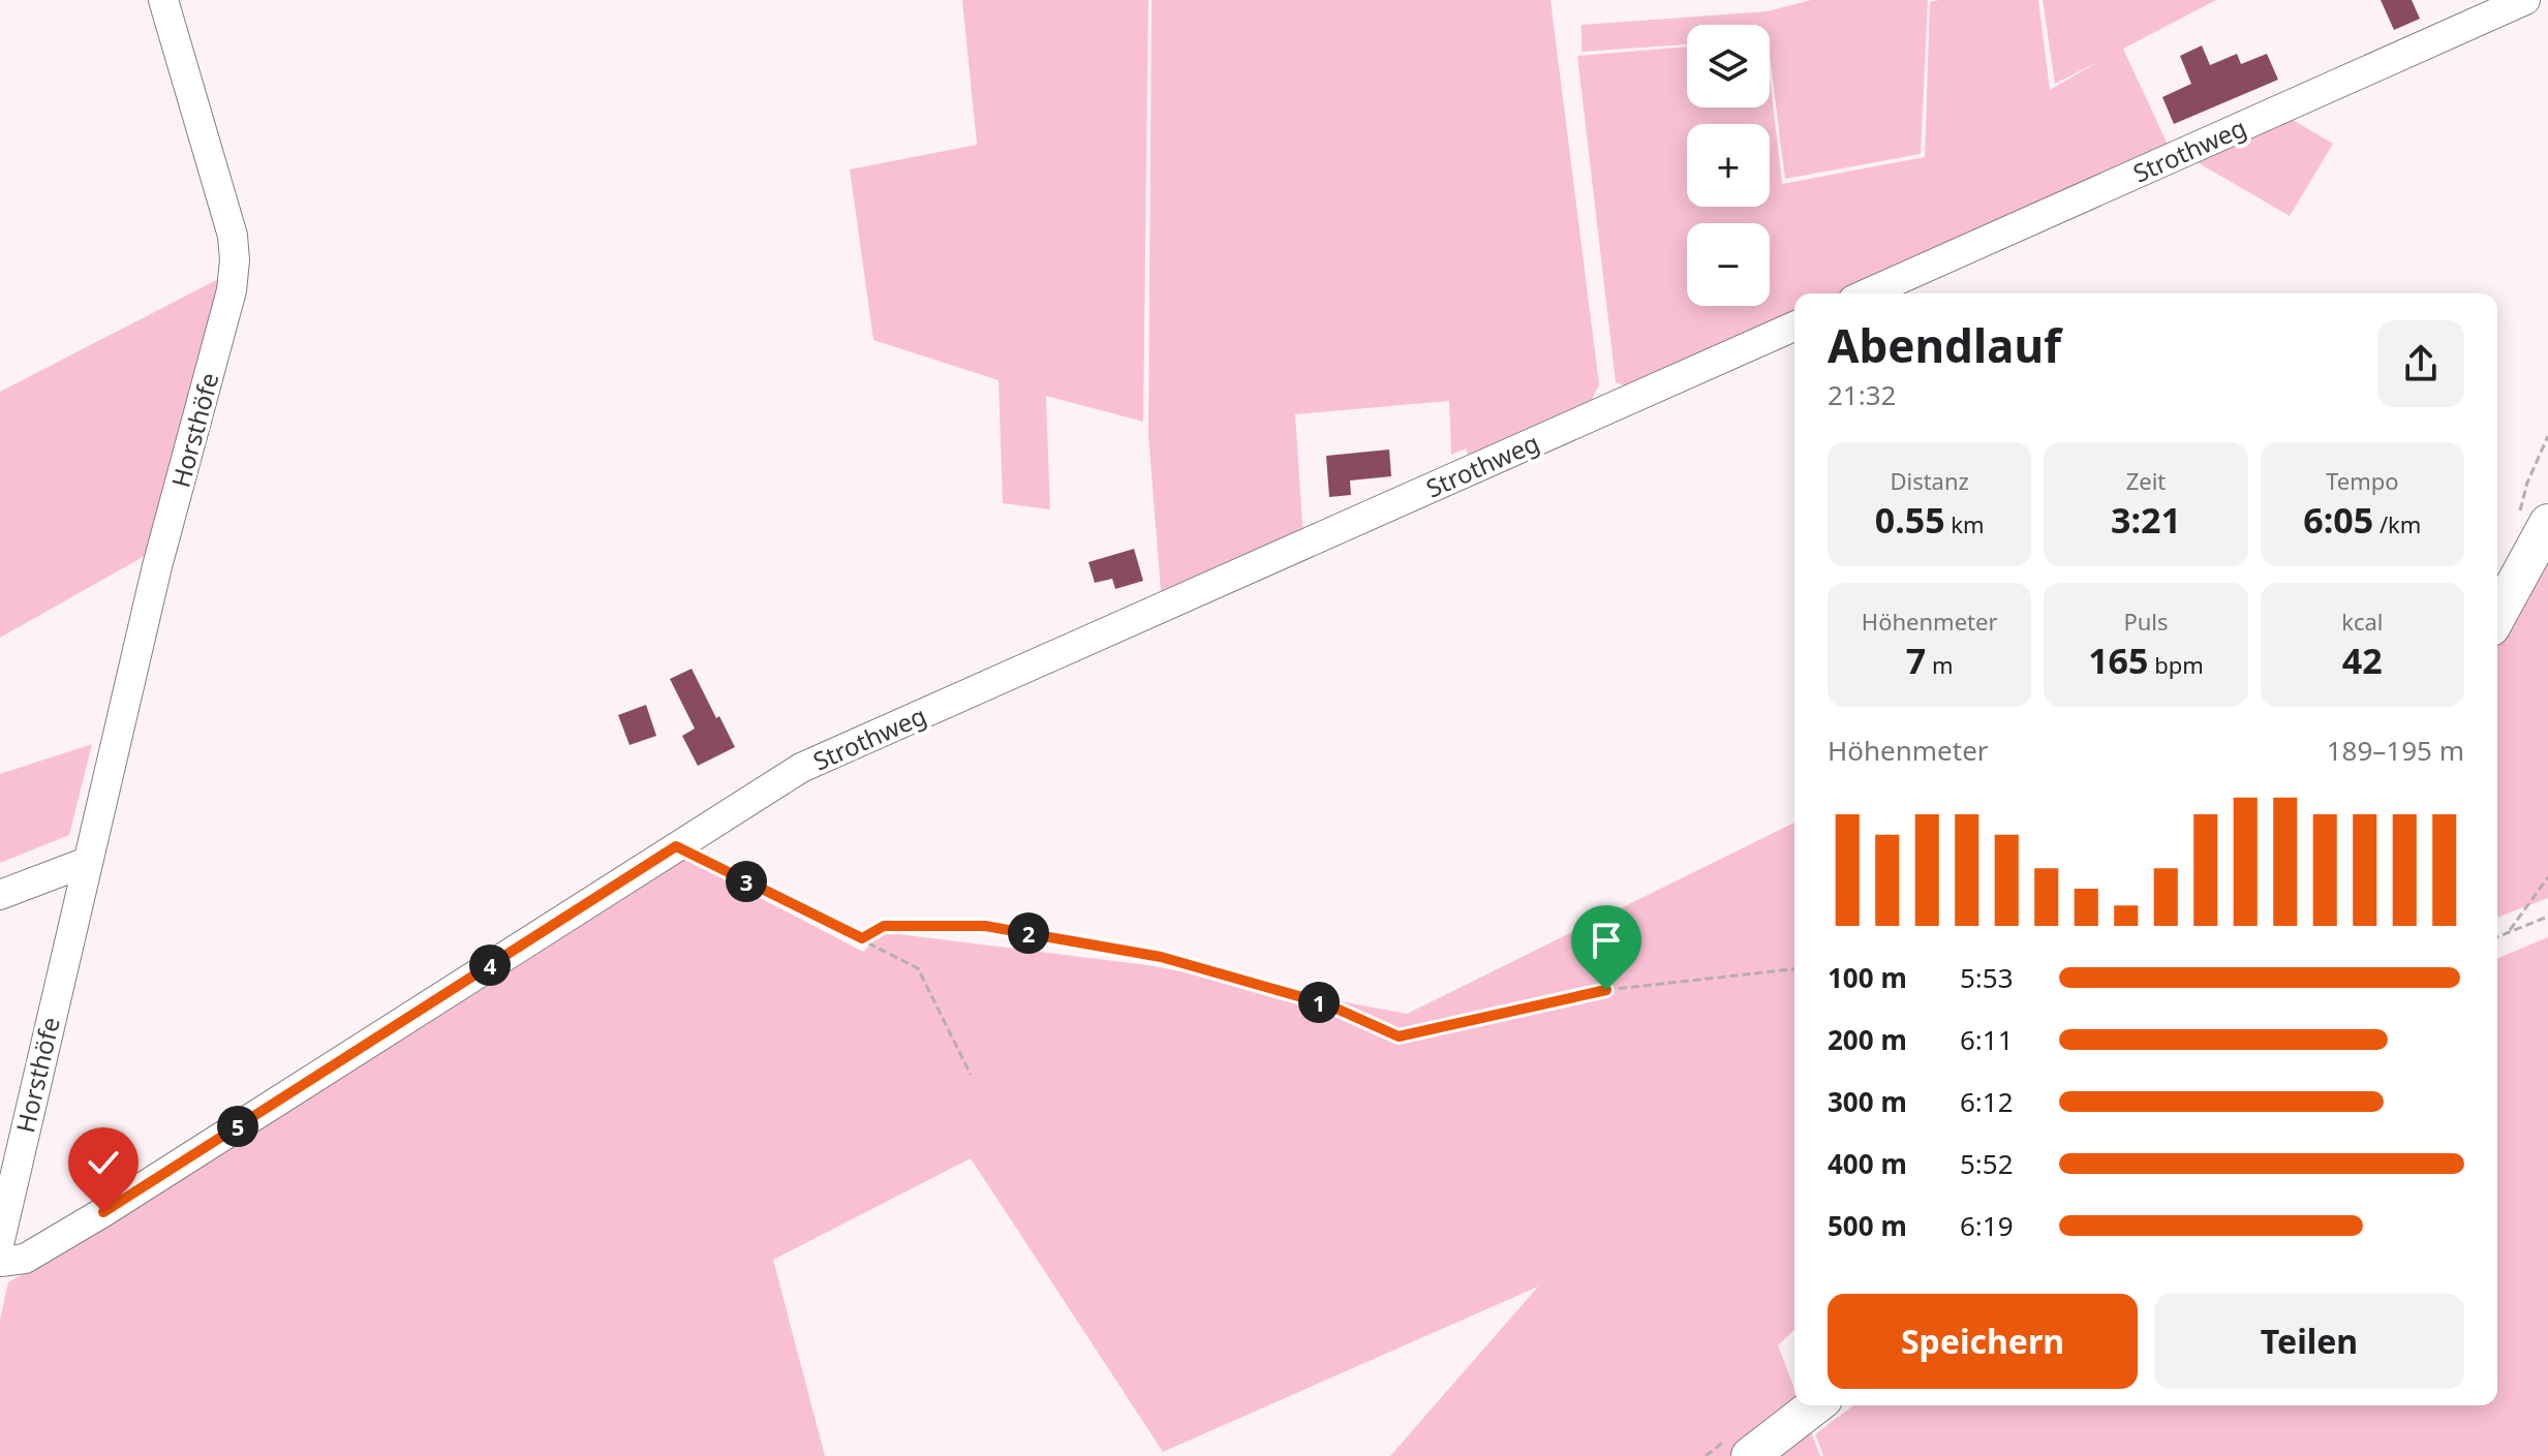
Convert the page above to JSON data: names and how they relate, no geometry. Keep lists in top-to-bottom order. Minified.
{"streets":{"street":["Strothweg","Horsthöfe"]},"page":{"map_buttons":["+","−"],"heading":["Abendlauf","21:32"],"stats":[["Distanz","0.55 km"],["Zeit","3:21"],["Tempo","6:05 /km"],["Höhenmeter","7 m"],["Puls","165 bpm"],["kcal","42"]],"chart":["Höhenmeter","189–195 m"],"pins":["3","2","4","1","5"],"list":[{"name":"100 m","note":"5:53"},{"name":"200 m","note":"6:11"},{"name":"300 m","note":"6:12"},{"name":"400 m","note":"5:52"},{"name":"500 m","note":"6:19"}],"buttons":["Speichern","Teilen"]}}
